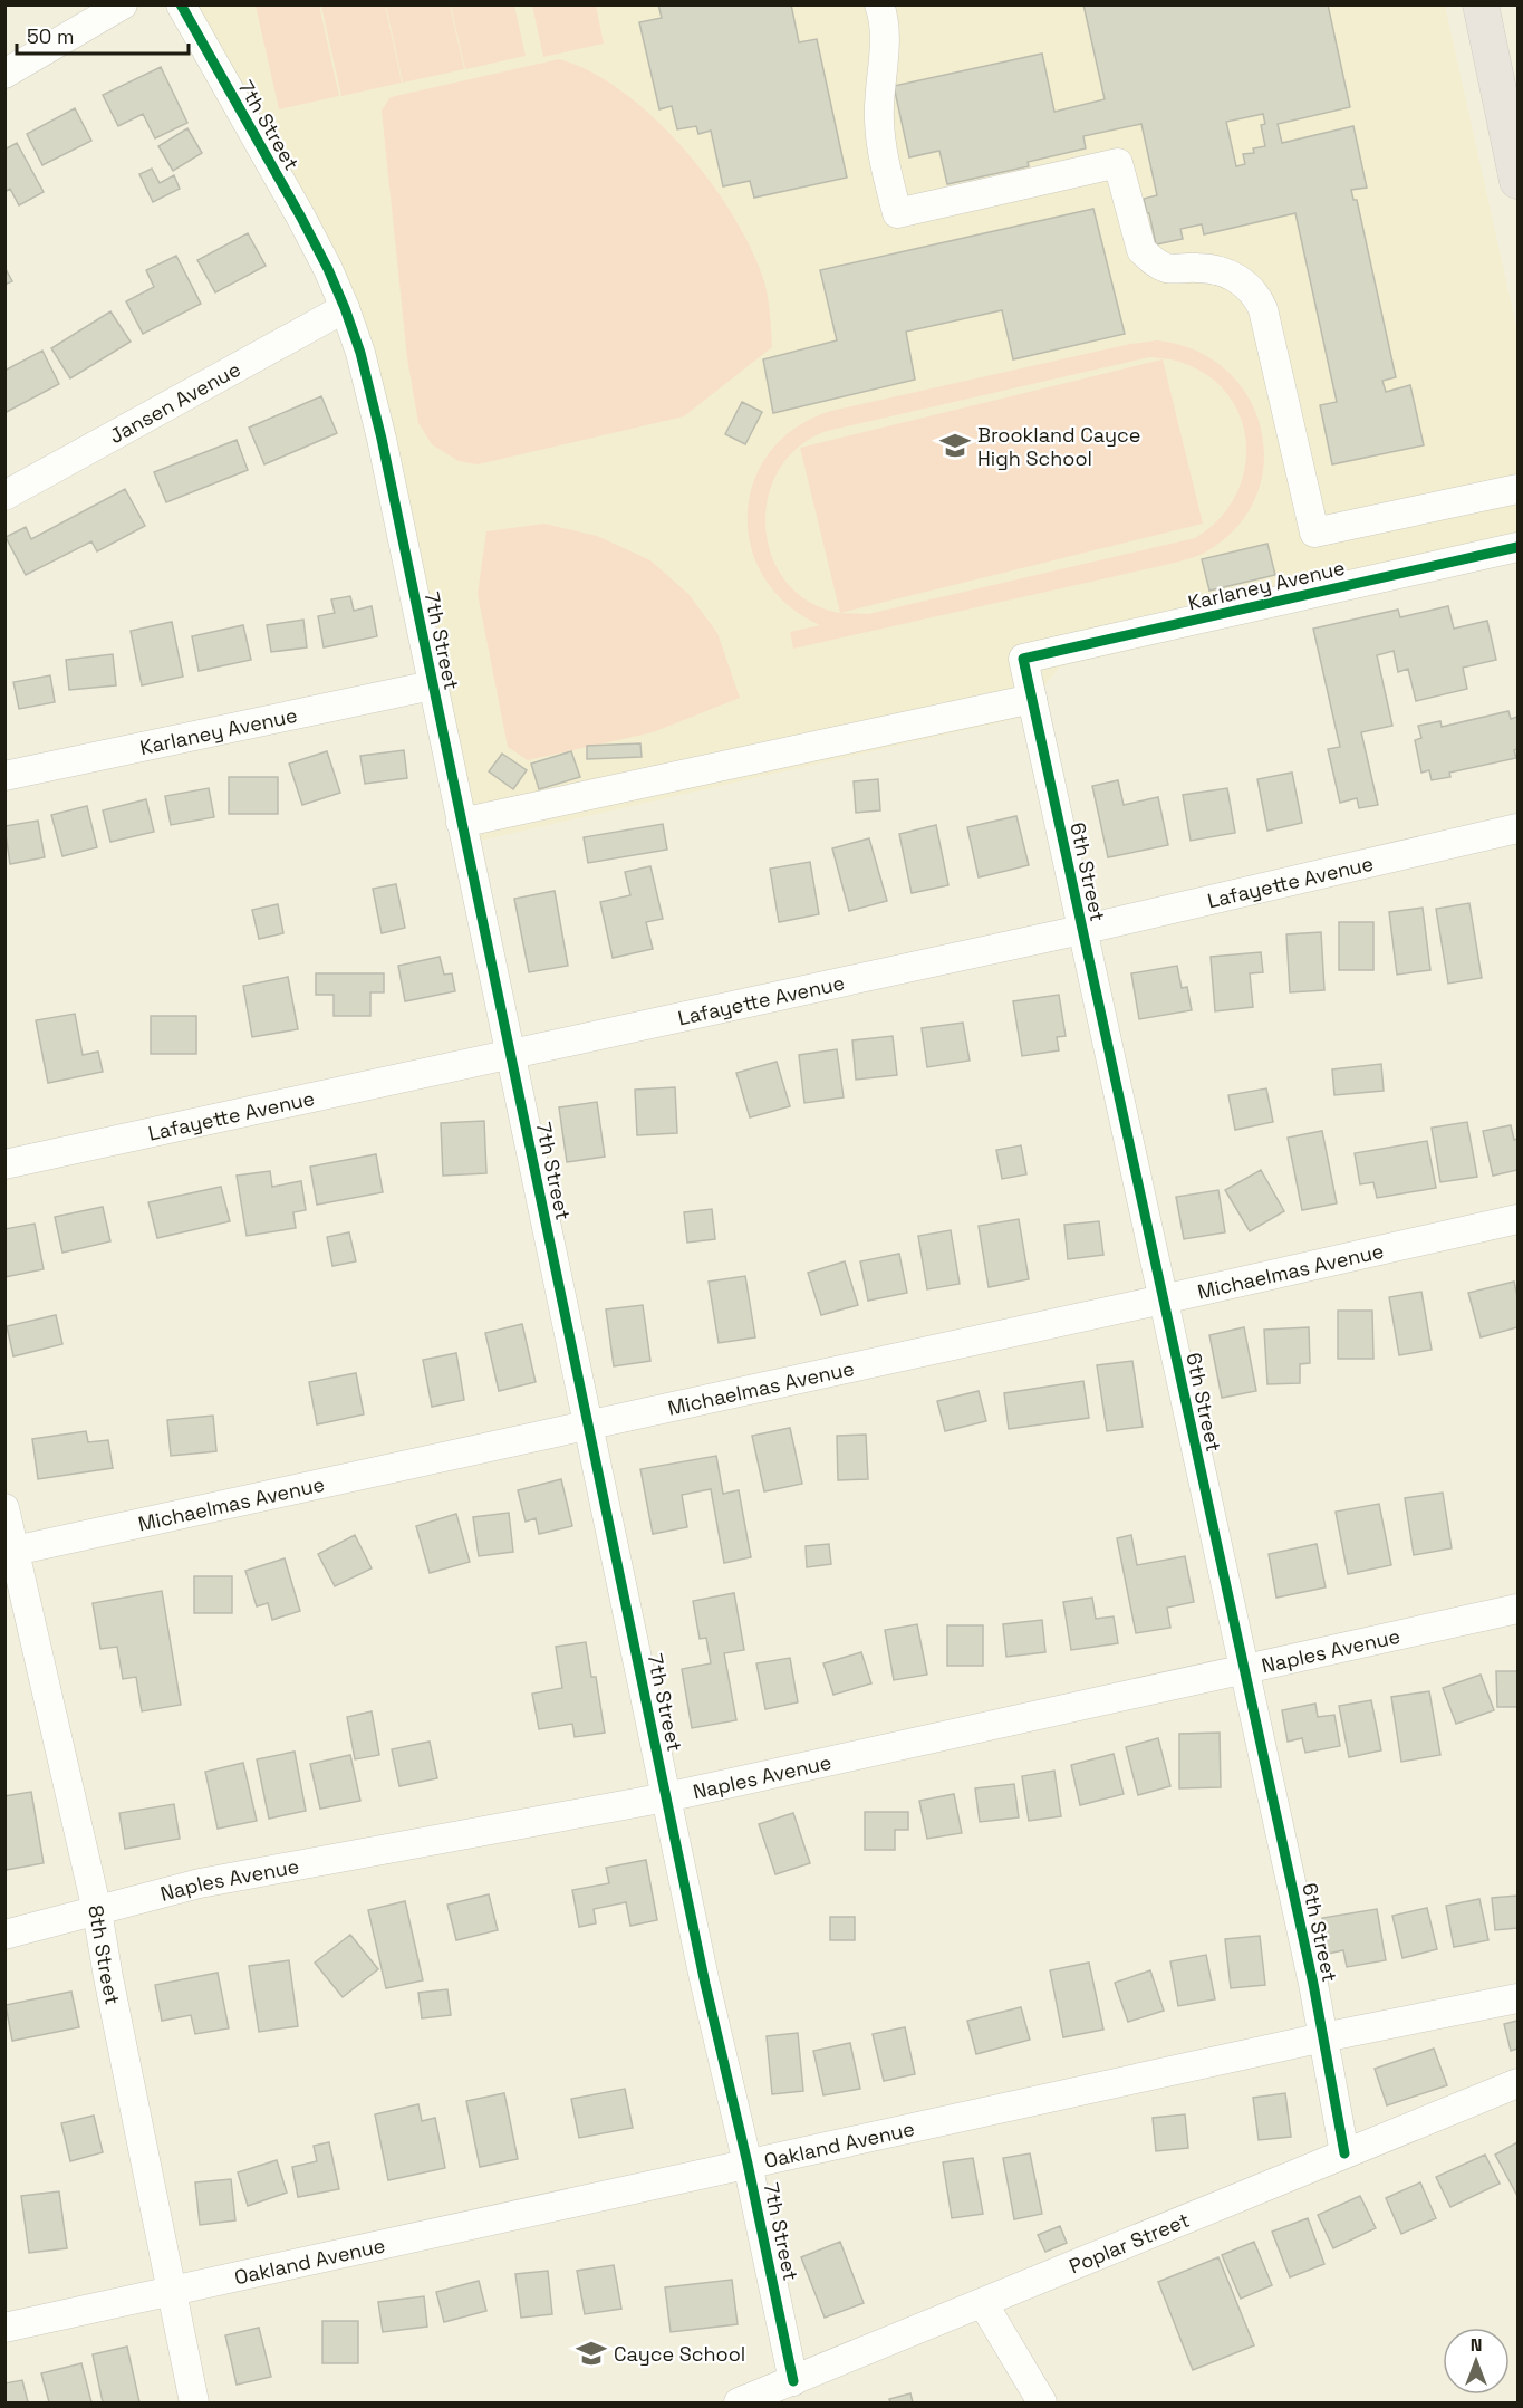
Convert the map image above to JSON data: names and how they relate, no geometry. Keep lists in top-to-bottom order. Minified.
{"streets":{"street":["7th Street","Jansen Avenue","Karlaney Avenue","6th Street","Lafayette Avenue","Michaelmas Avenue","Naples Avenue","8th Street","Oakland Avenue","Poplar Street"]},"crossings":[["7th Street","Jansen Avenue"],["7th Street","Karlaney Avenue"],["7th Street","Lafayette Avenue"],["7th Street","Michaelmas Avenue"],["7th Street","Naples Avenue"],["7th Street","Oakland Avenue"],["7th Street","Poplar Street"],["Karlaney Avenue","6th Street"],["6th Street","Lafayette Avenue"],["6th Street","Michaelmas Avenue"],["6th Street","Naples Avenue"],["6th Street","Oakland Avenue"],["6th Street","Poplar Street"],["Michaelmas Avenue","8th Street"],["Naples Avenue","8th Street"],["8th Street","Oakland Avenue"]],"places":{"school or university":["Brookland Cayce High School","Cayce School"]},"scale_bar":"50 m","north":"top"}
